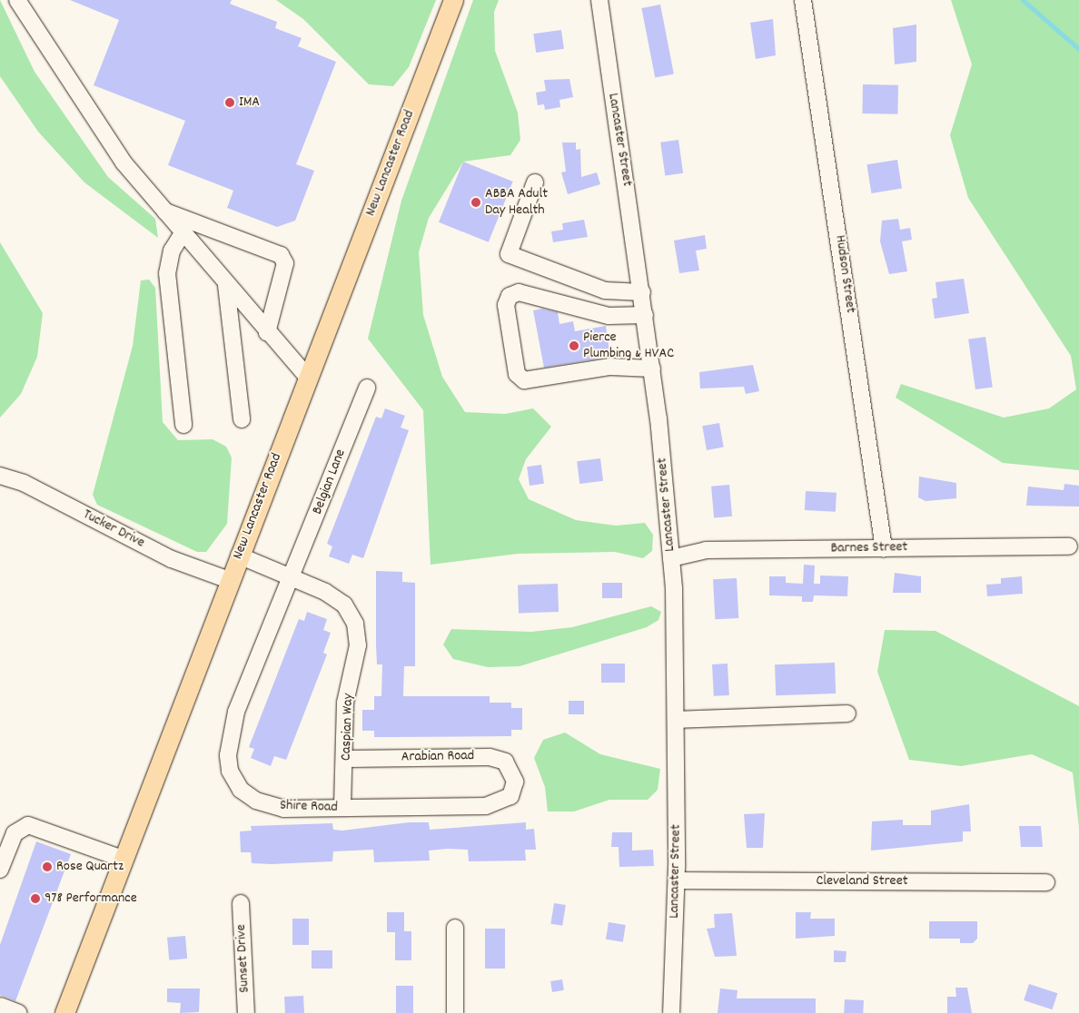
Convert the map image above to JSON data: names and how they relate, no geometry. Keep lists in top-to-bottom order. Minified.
{"streets":{"main road":["New Lancaster Road"],"street":["Lancaster Street","Hudson Street","Belgian Lane","Tucker Drive","Barnes Street","Caspian Way","Arabian Road","Shire Road","Cleveland Street","Sunset Drive"]},"crossings":[["Lancaster Street","Barnes Street"],["Lancaster Street","Cleveland Street"],["New Lancaster Road","Tucker Drive"],["New Lancaster Road","Caspian Way"],["Hudson Street","Barnes Street"],["Belgian Lane","Caspian Way"],["Belgian Lane","Shire Road"],["Caspian Way","Arabian Road"],["Caspian Way","Shire Road"],["Arabian Road","Shire Road"]],"places":["IMA","ABBA Adult Day Health","Pierce Plumbing & HVAC","Rose Quartz","978 Performance"]}
